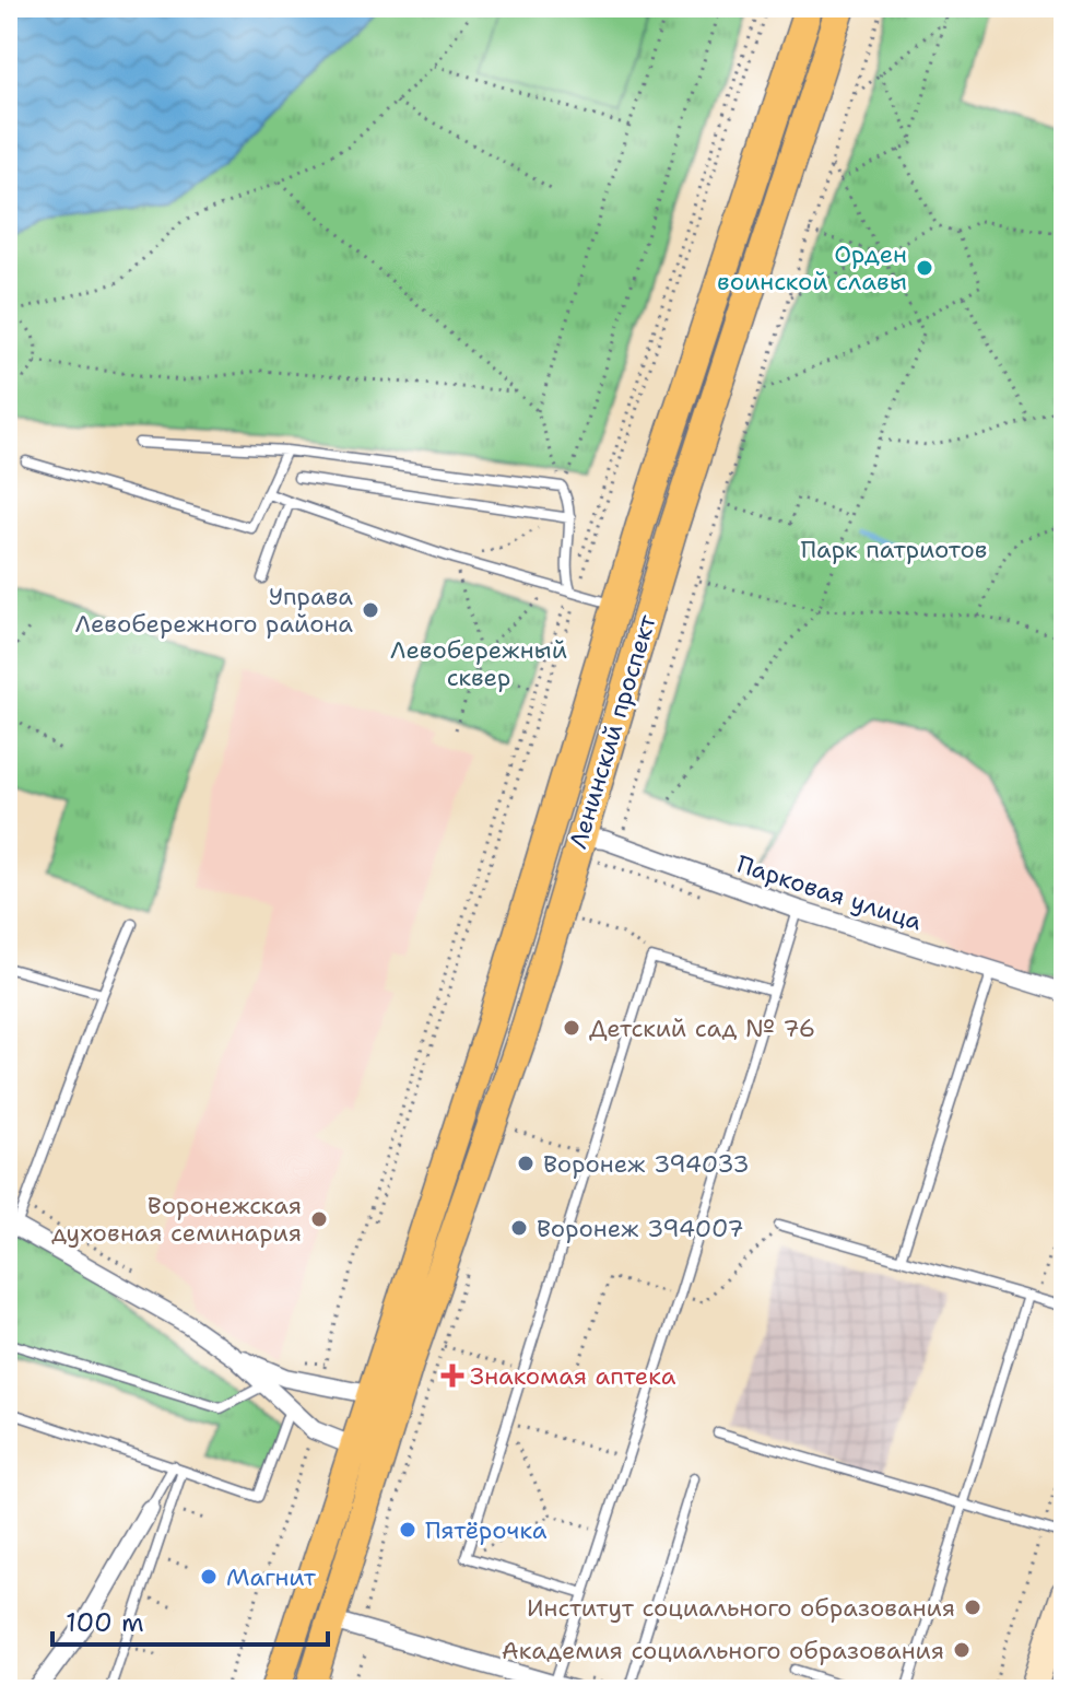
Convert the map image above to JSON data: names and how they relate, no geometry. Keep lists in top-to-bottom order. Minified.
{"streets":{"main road":["Ленинский проспект"],"street":["Парковая улица"]},"crossings":[["Ленинский проспект","Парковая улица"]],"parks":["Парк патриотов","Левобережный сквер"],"places":{"other":["Орден воинской славы","Управа Левобережного района","Детский сад № 76","Воронеж 394033","Воронежская духовная семинария","Воронеж 394007","Пятёрочка","Магнит","Институт социального образования","Академия социального образования"],"health":["Знакомая аптека"]},"scale_bar":"100 m"}
